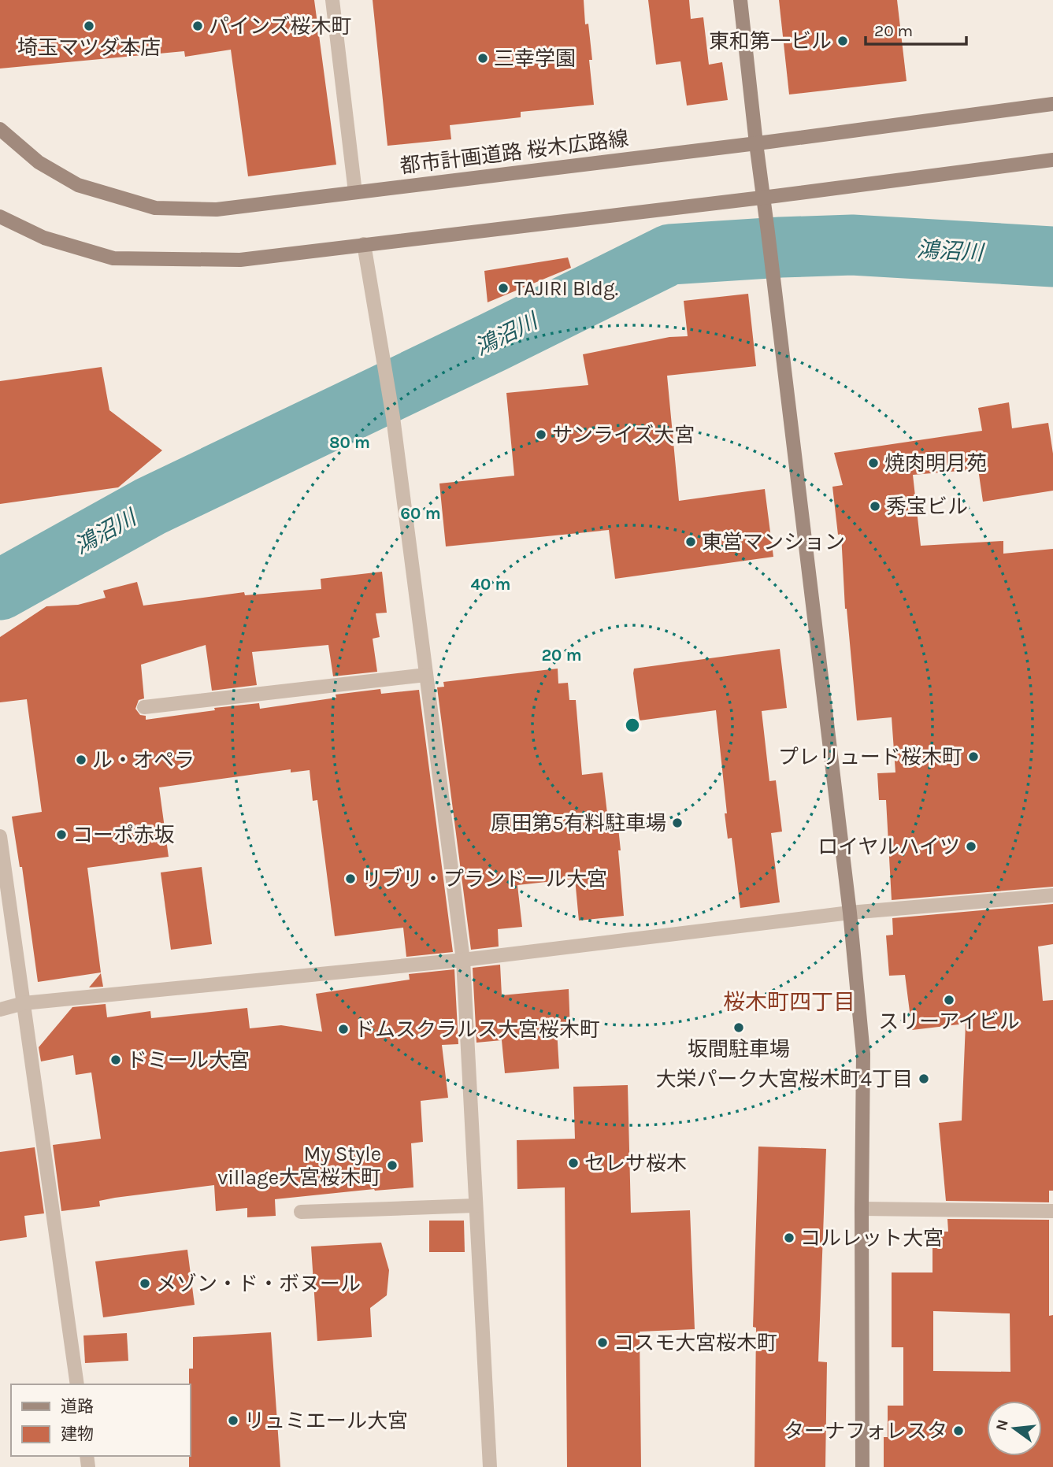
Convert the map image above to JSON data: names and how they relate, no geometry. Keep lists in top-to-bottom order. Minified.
{"streets":{"street":["都市計画道路 桜木広路線"]},"districts":["桜木町四丁目"],"water":["鴻沼川"],"places":["埼玉マツダ本店","パインズ桜木町","東和第一ビル","三幸学園","TAJIRI Bldg.","サンライズ大宮","焼肉明月苑","秀宝ビル","東営マンション","プレリュード桜木町","ル・オペラ","原田第5有料駐車場","コーポ赤坂","ロイヤルハイツ","リブリ・プランドール大宮","スリーアイビル","坂間駐車場","ドムスクラルス大宮桜木町","ドミール大宮","大栄パーク大宮桜木町4丁目","セレサ桜木","My Style village大宮桜木町","コルレット大宮","メゾン・ド・ボヌール","コスモ大宮桜木町","リュミエール大宮","ターナフォレスタ"],"legend":["道路","建物"],"scale_bar":"20 m","north":"left","rings":["80 m","60 m","40 m","20 m"]}
